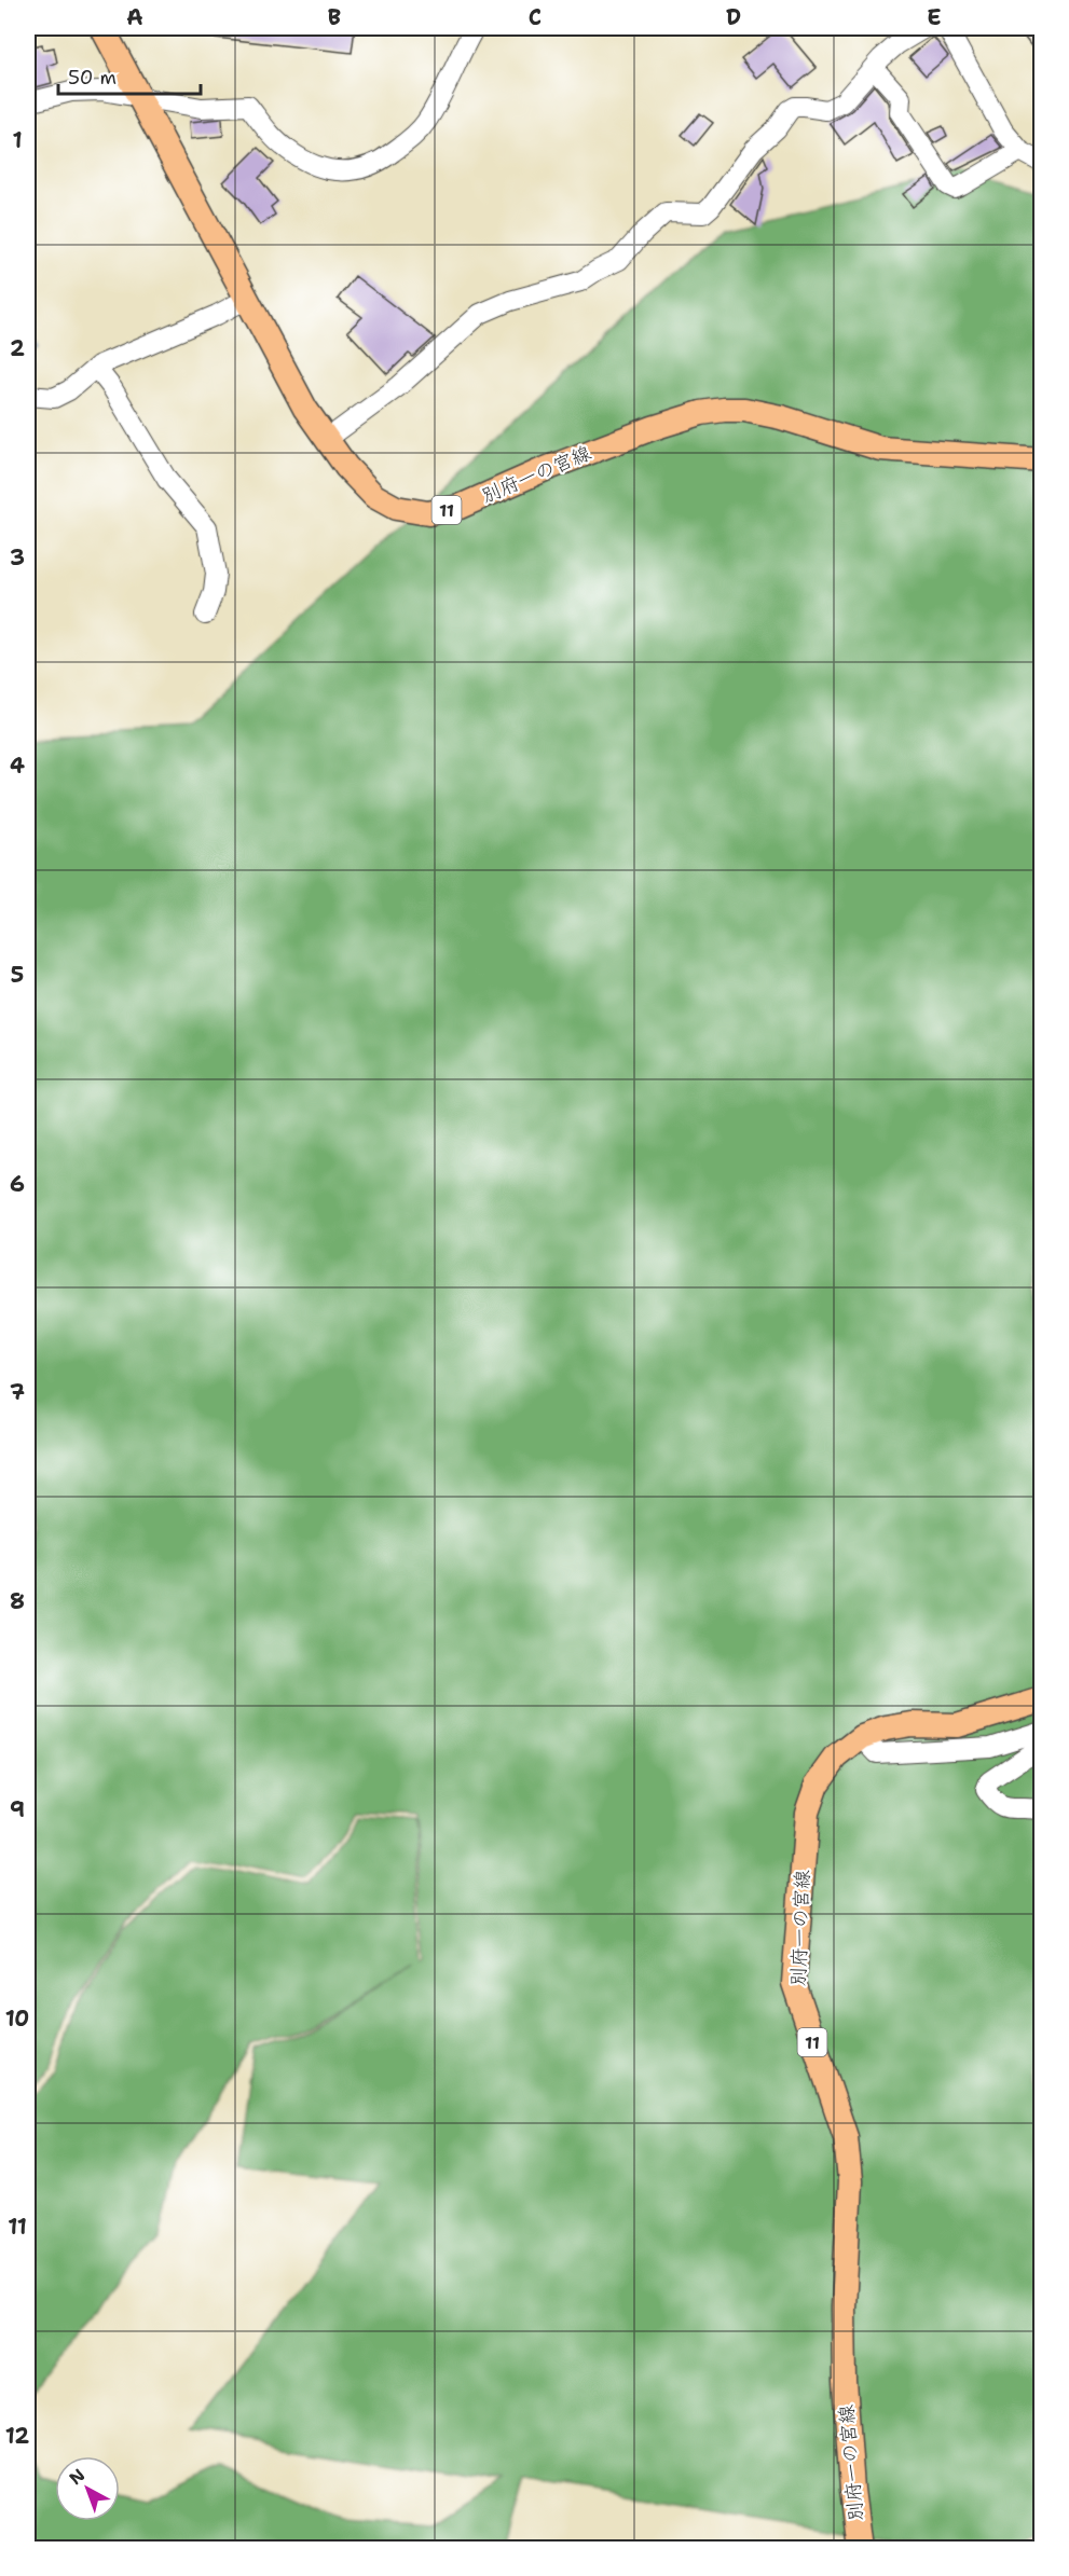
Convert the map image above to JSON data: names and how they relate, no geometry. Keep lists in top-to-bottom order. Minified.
{"streets":{"main road":["別府一の宮線","11"]},"scale_bar":"50 m","north":"top left","grid":{"columns":["A","B","C","D","E"],"rows":["1","2","3","4","5","6","7","8","9","10","11","12"]}}
